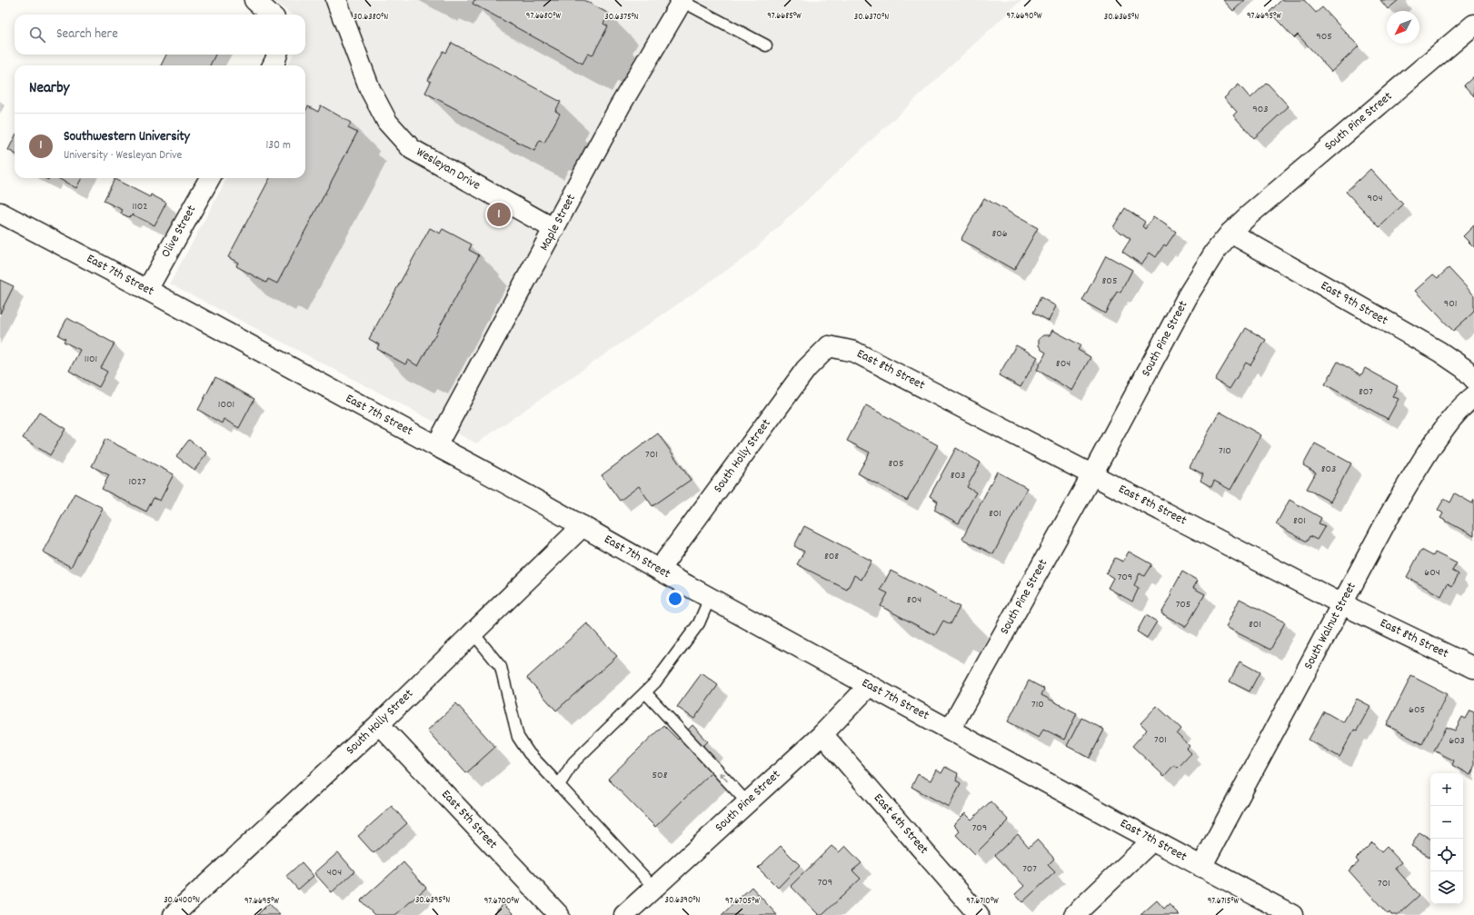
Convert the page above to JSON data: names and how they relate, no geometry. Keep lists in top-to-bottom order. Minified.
{"streets":{"street":["South Pine Street","Wesleyan Drive","Maple Street","Olive Street","East 7th Street","East 9th Street","East 8th Street","South Holly Street","South Walnut Street","East 5th Street","East 6th Street"]},"crossings":[["South Pine Street","East 7th Street"],["South Pine Street","East 9th Street"],["South Pine Street","East 8th Street"],["South Pine Street","East 6th Street"],["Wesleyan Drive","Maple Street"],["Maple Street","East 7th Street"],["Olive Street","East 7th Street"],["East 7th Street","South Holly Street"],["East 7th Street","South Walnut Street"],["East 8th Street","South Holly Street"],["East 8th Street","South Walnut Street"],["South Holly Street","East 5th Street"]],"house_numbers":["905","903","904","1102","806","805","901","1101","804","807","1001","710","701","805","803","803","1027","801","801","808","604","709","804","705","801","710","605","701","603","508","709","707","404","709","701"],"north":"bottom left","page":{"search":"Search here","heading":"Nearby","list":[{"mark":"1","name":"Southwestern University","note":"University · Wesleyan Drive","value":"130 m"}],"pins":"1","map_buttons":["+","−"]},"coordinates":["97.6680°W","97.6685°W","97.6690°W","97.6695°W","30.6380°N","30.6375°N","30.6370°N","30.6365°N","30.6400°N","30.6395°N","30.6390°N","97.6700°W","97.6705°W","97.6710°W","97.6715°W"]}
